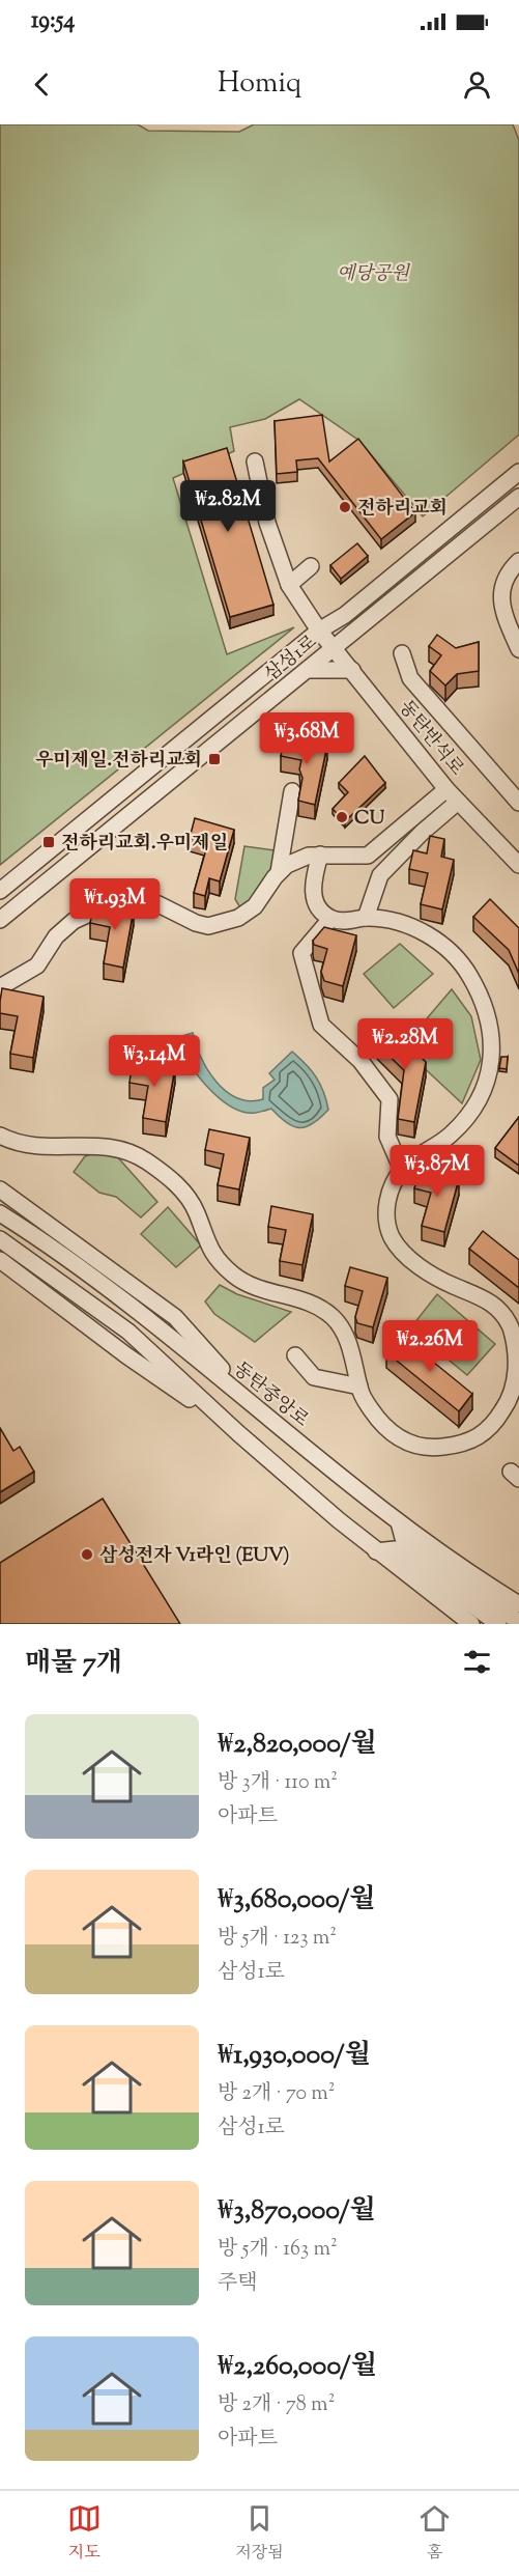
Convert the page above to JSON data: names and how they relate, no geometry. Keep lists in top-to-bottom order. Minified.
{"streets":{"street":["삼성1로","동탄반석로","동탄중앙로"]},"crossings":[["삼성1로","동탄반석로"]],"parks":["예당공원"],"places":{"other":["전하리교회","CU","삼성전자 V1라인 (EUV)"],"transit":["우미제일.전하리교회","전하리교회.우미제일"]},"page":{"status":"19:54","header":"Homiq","price":["₩2.82M","₩3.68M","₩1.93M","₩2.28M","₩3.14M","₩3.87M","₩2.26M"],"heading":"매물 7개","list":[{"name":"₩2,820,000/월","note":"방 3개 · 110 m² · 아파트"},{"name":"₩3,680,000/월","note":"방 5개 · 123 m² · 삼성1로"},{"name":"₩1,930,000/월","note":"방 2개 · 70 m² · 삼성1로"},{"name":"₩3,870,000/월","note":"방 5개 · 163 m² · 주택"},{"name":"₩2,260,000/월","note":"방 2개 · 78 m² · 아파트"}],"tabs":["지도","저장됨","홈"]}}
